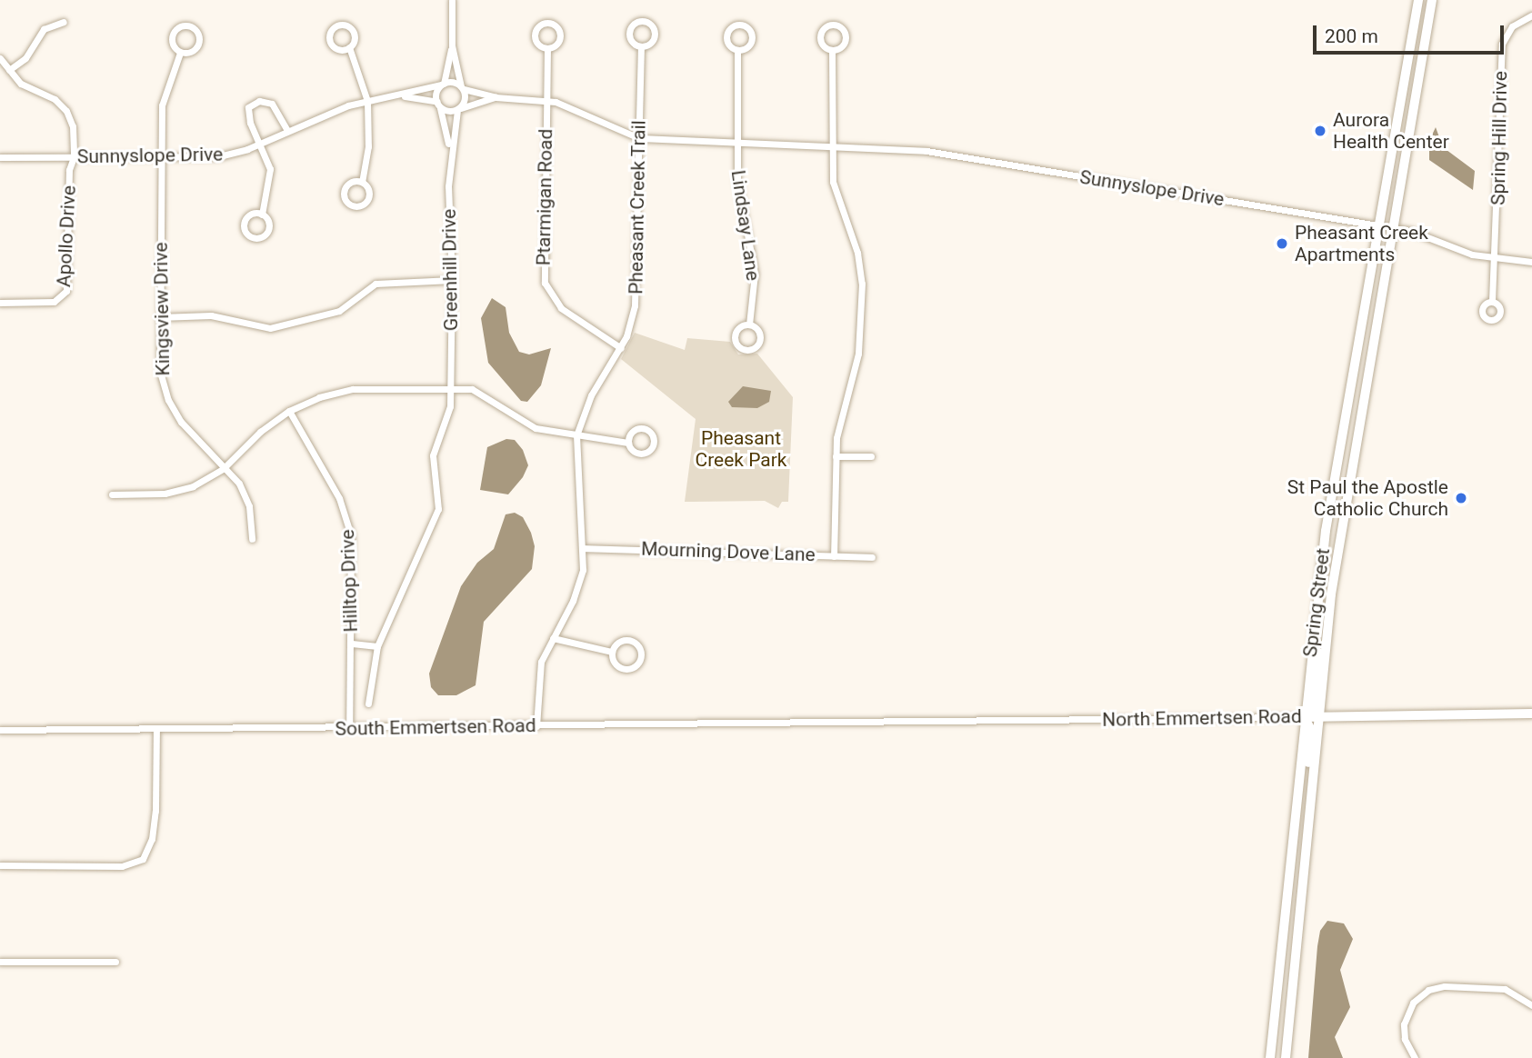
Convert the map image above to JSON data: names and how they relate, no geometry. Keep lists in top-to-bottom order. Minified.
{"streets":{"main road":["Spring Street","North Emmertsen Road"],"street":["Spring Hill Drive","Sunnyslope Drive","Ptarmigan Road","Pheasant Creek Trail","Lindsay Lane","Apollo Drive","Greenhill Drive","Kingsview Drive","Mourning Dove Lane","Hilltop Drive","South Emmertsen Road"]},"crossings":[["Spring Hill Drive","Sunnyslope Drive"],["Sunnyslope Drive","Ptarmigan Road"],["Sunnyslope Drive","Pheasant Creek Trail"],["Sunnyslope Drive","Lindsay Lane"],["Sunnyslope Drive","Apollo Drive"],["Sunnyslope Drive","Greenhill Drive"],["Sunnyslope Drive","Kingsview Drive"],["Sunnyslope Drive","Spring Street"],["Ptarmigan Road","Pheasant Creek Trail"],["Pheasant Creek Trail","Mourning Dove Lane"],["Pheasant Creek Trail","South Emmertsen Road"],["Hilltop Drive","South Emmertsen Road"],["Spring Street","North Emmertsen Road"],["North Emmertsen Road","South Emmertsen Road"]],"parks":["Pheasant Creek Park"],"places":["Aurora Health Center","Pheasant Creek Apartments","St Paul the Apostle Catholic Church"],"scale_bar":"200 m"}
